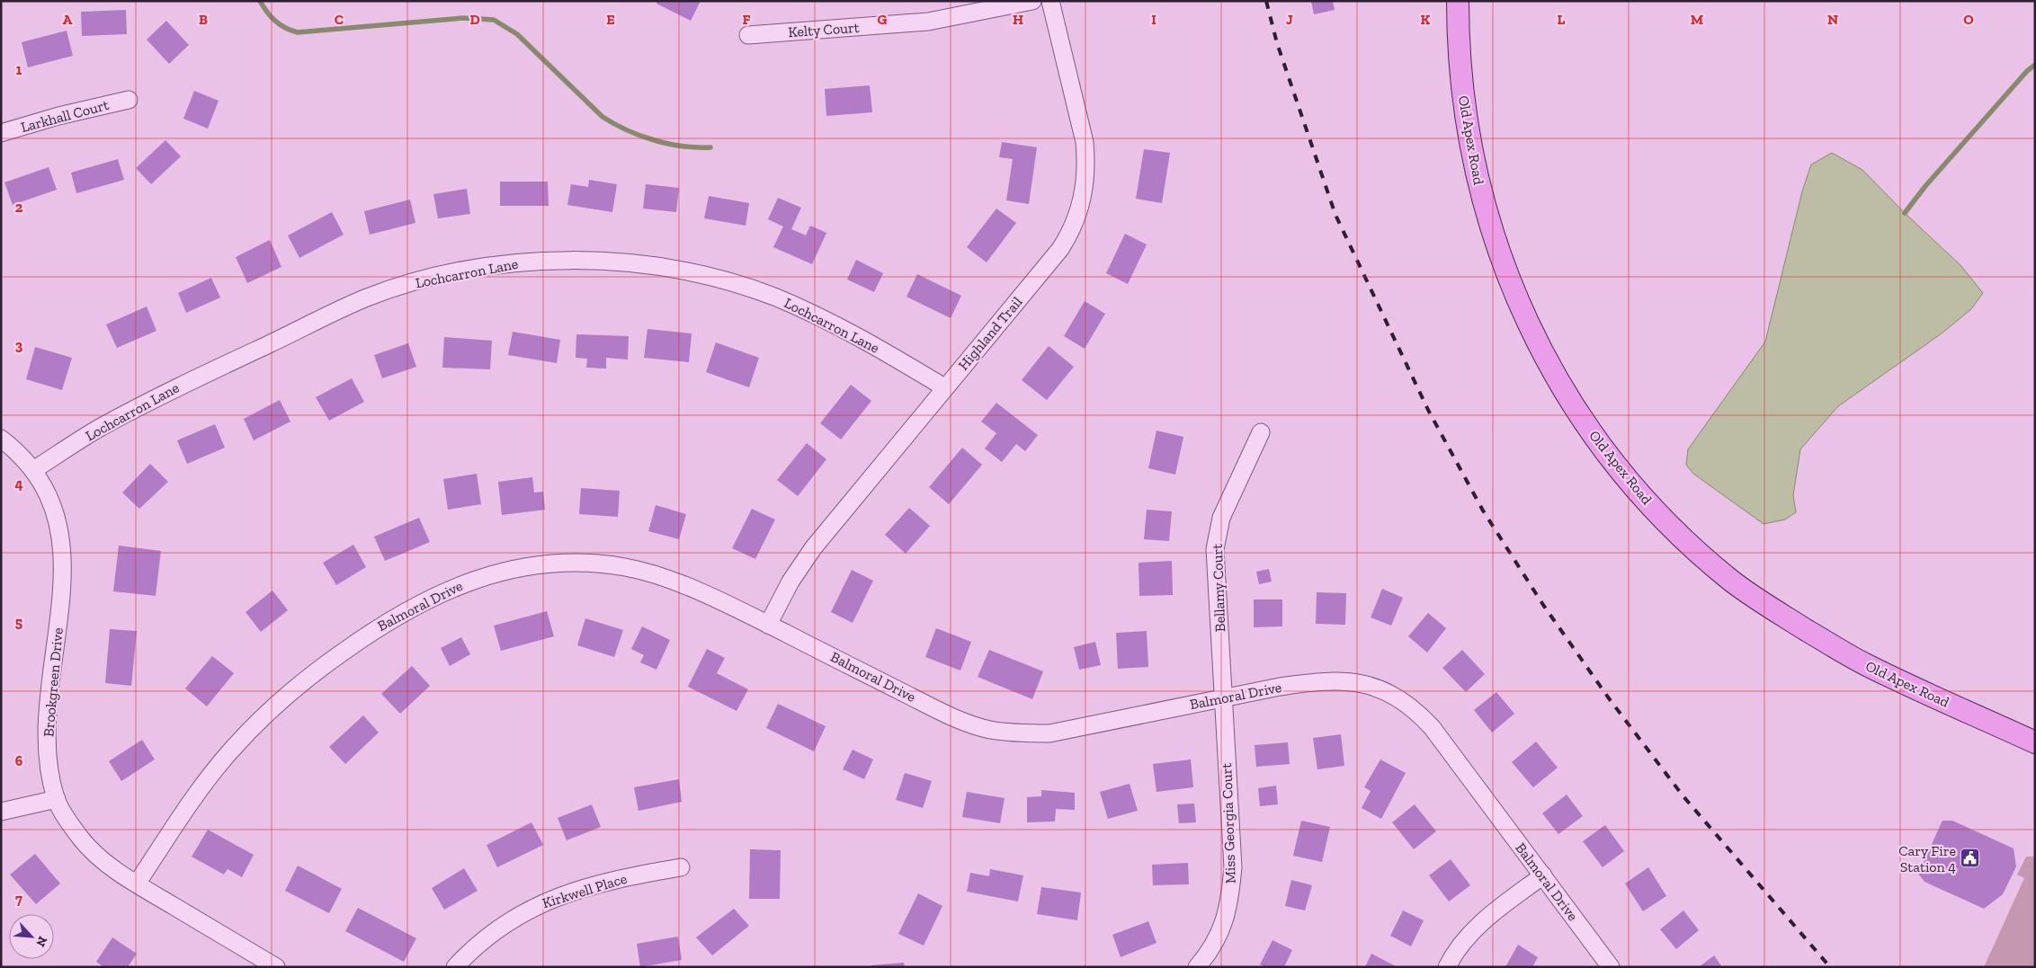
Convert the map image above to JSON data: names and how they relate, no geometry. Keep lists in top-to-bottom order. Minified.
{"streets":{"main road":["Old Apex Road"],"street":["Kelty Court","Larkhall Court","Lochcarron Lane","Highland Trail","Bellamy Court","Balmoral Drive","Brookgreen Drive","Miss Georgia Court","Kirkwell Place"]},"crossings":[["Lochcarron Lane","Highland Trail"],["Lochcarron Lane","Brookgreen Drive"],["Highland Trail","Balmoral Drive"],["Bellamy Court","Balmoral Drive"],["Bellamy Court","Miss Georgia Court"],["Balmoral Drive","Brookgreen Drive"],["Balmoral Drive","Miss Georgia Court"]],"places":{"public building":["Cary Fire Station 4"]},"north":"bottom right","grid":{"columns":["A","B","C","D","E","F","G","H","I","J","K","L","M","N","O"],"rows":["1","2","3","4","5","6","7"]}}
